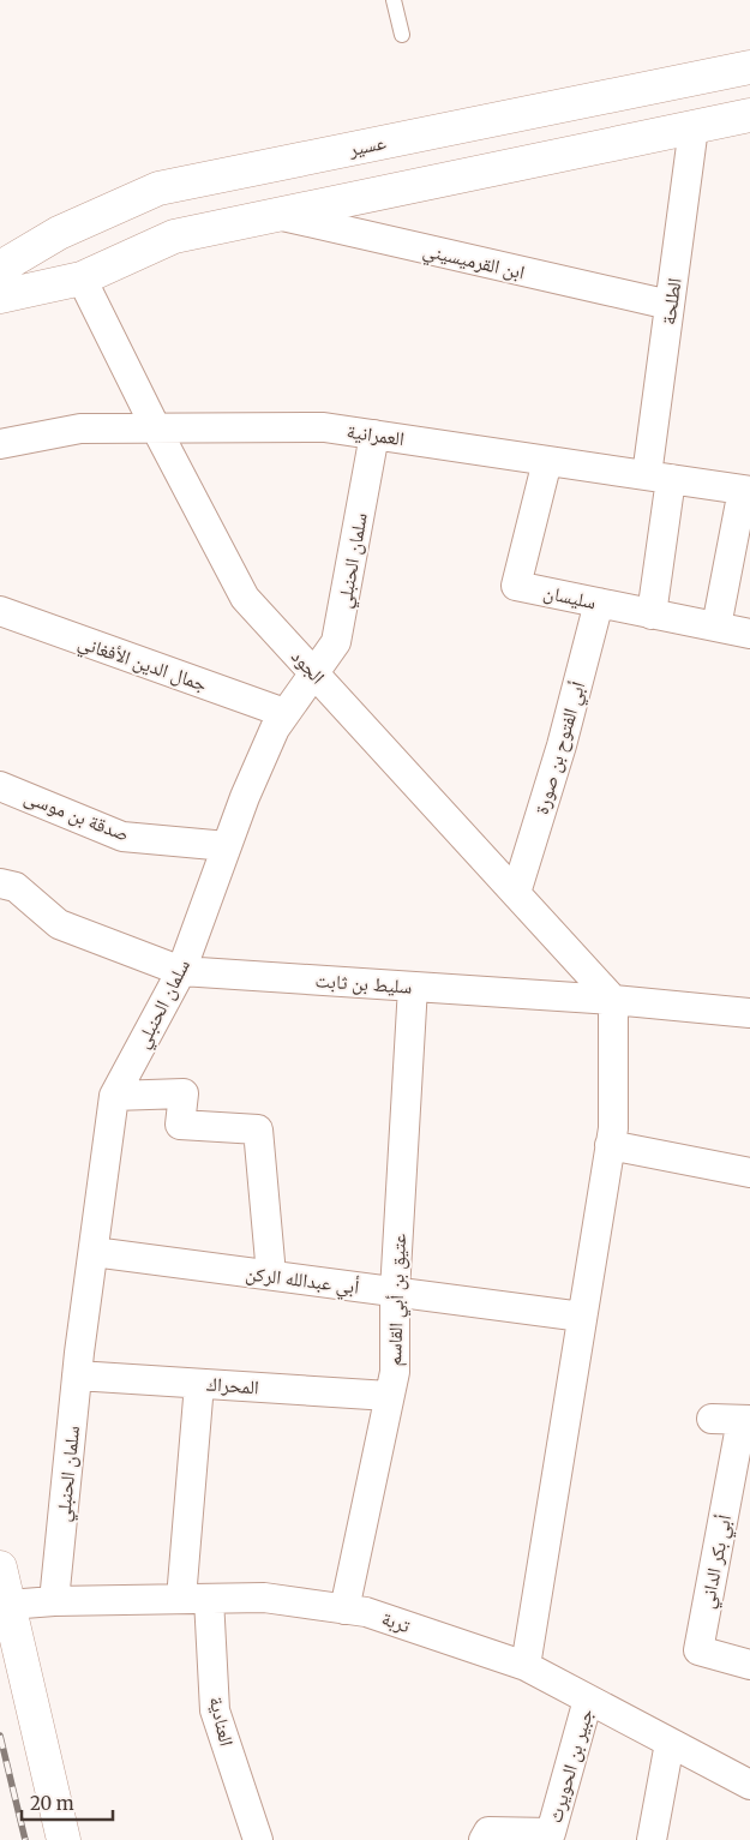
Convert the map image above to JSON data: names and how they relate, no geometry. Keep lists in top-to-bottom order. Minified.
{"streets":{"main road":["عسير"],"street":["ابن القرميسيني","الطلحة","العمرانية","سلمان الحنبلي","سليسان","جمال الدين الأفغاني","الجود","أبي الفتوح بن صورة","صدقة بن موسى","سليط بن ثابت","أبي عبدالله الركن","عتيق بن أبي القاسم","المحراك","أبي بكر الداني","تربة","العنادية","جبير بن الحويرث"]},"crossings":[["ابن القرميسيني","الطلحة"],["الطلحة","العمرانية"],["الطلحة","سليسان"],["العمرانية","سلمان الحنبلي"],["العمرانية","سليسان"],["العمرانية","الجود"],["سلمان الحنبلي","جمال الدين الأفغاني"],["سلمان الحنبلي","الجود"],["سلمان الحنبلي","صدقة بن موسى"],["سلمان الحنبلي","سليط بن ثابت"],["سلمان الحنبلي","أبي عبدالله الركن"],["سلمان الحنبلي","المحراك"],["سلمان الحنبلي","تربة"],["سليسان","أبي الفتوح بن صورة"],["الجود","أبي الفتوح بن صورة"],["الجود","سليط بن ثابت"],["سليط بن ثابت","عتيق بن أبي القاسم"],["أبي عبدالله الركن","عتيق بن أبي القاسم"],["عتيق بن أبي القاسم","المحراك"],["عتيق بن أبي القاسم","تربة"],["تربة","العنادية"],["تربة","جبير بن الحويرث"]],"scale_bar":"20 m"}
